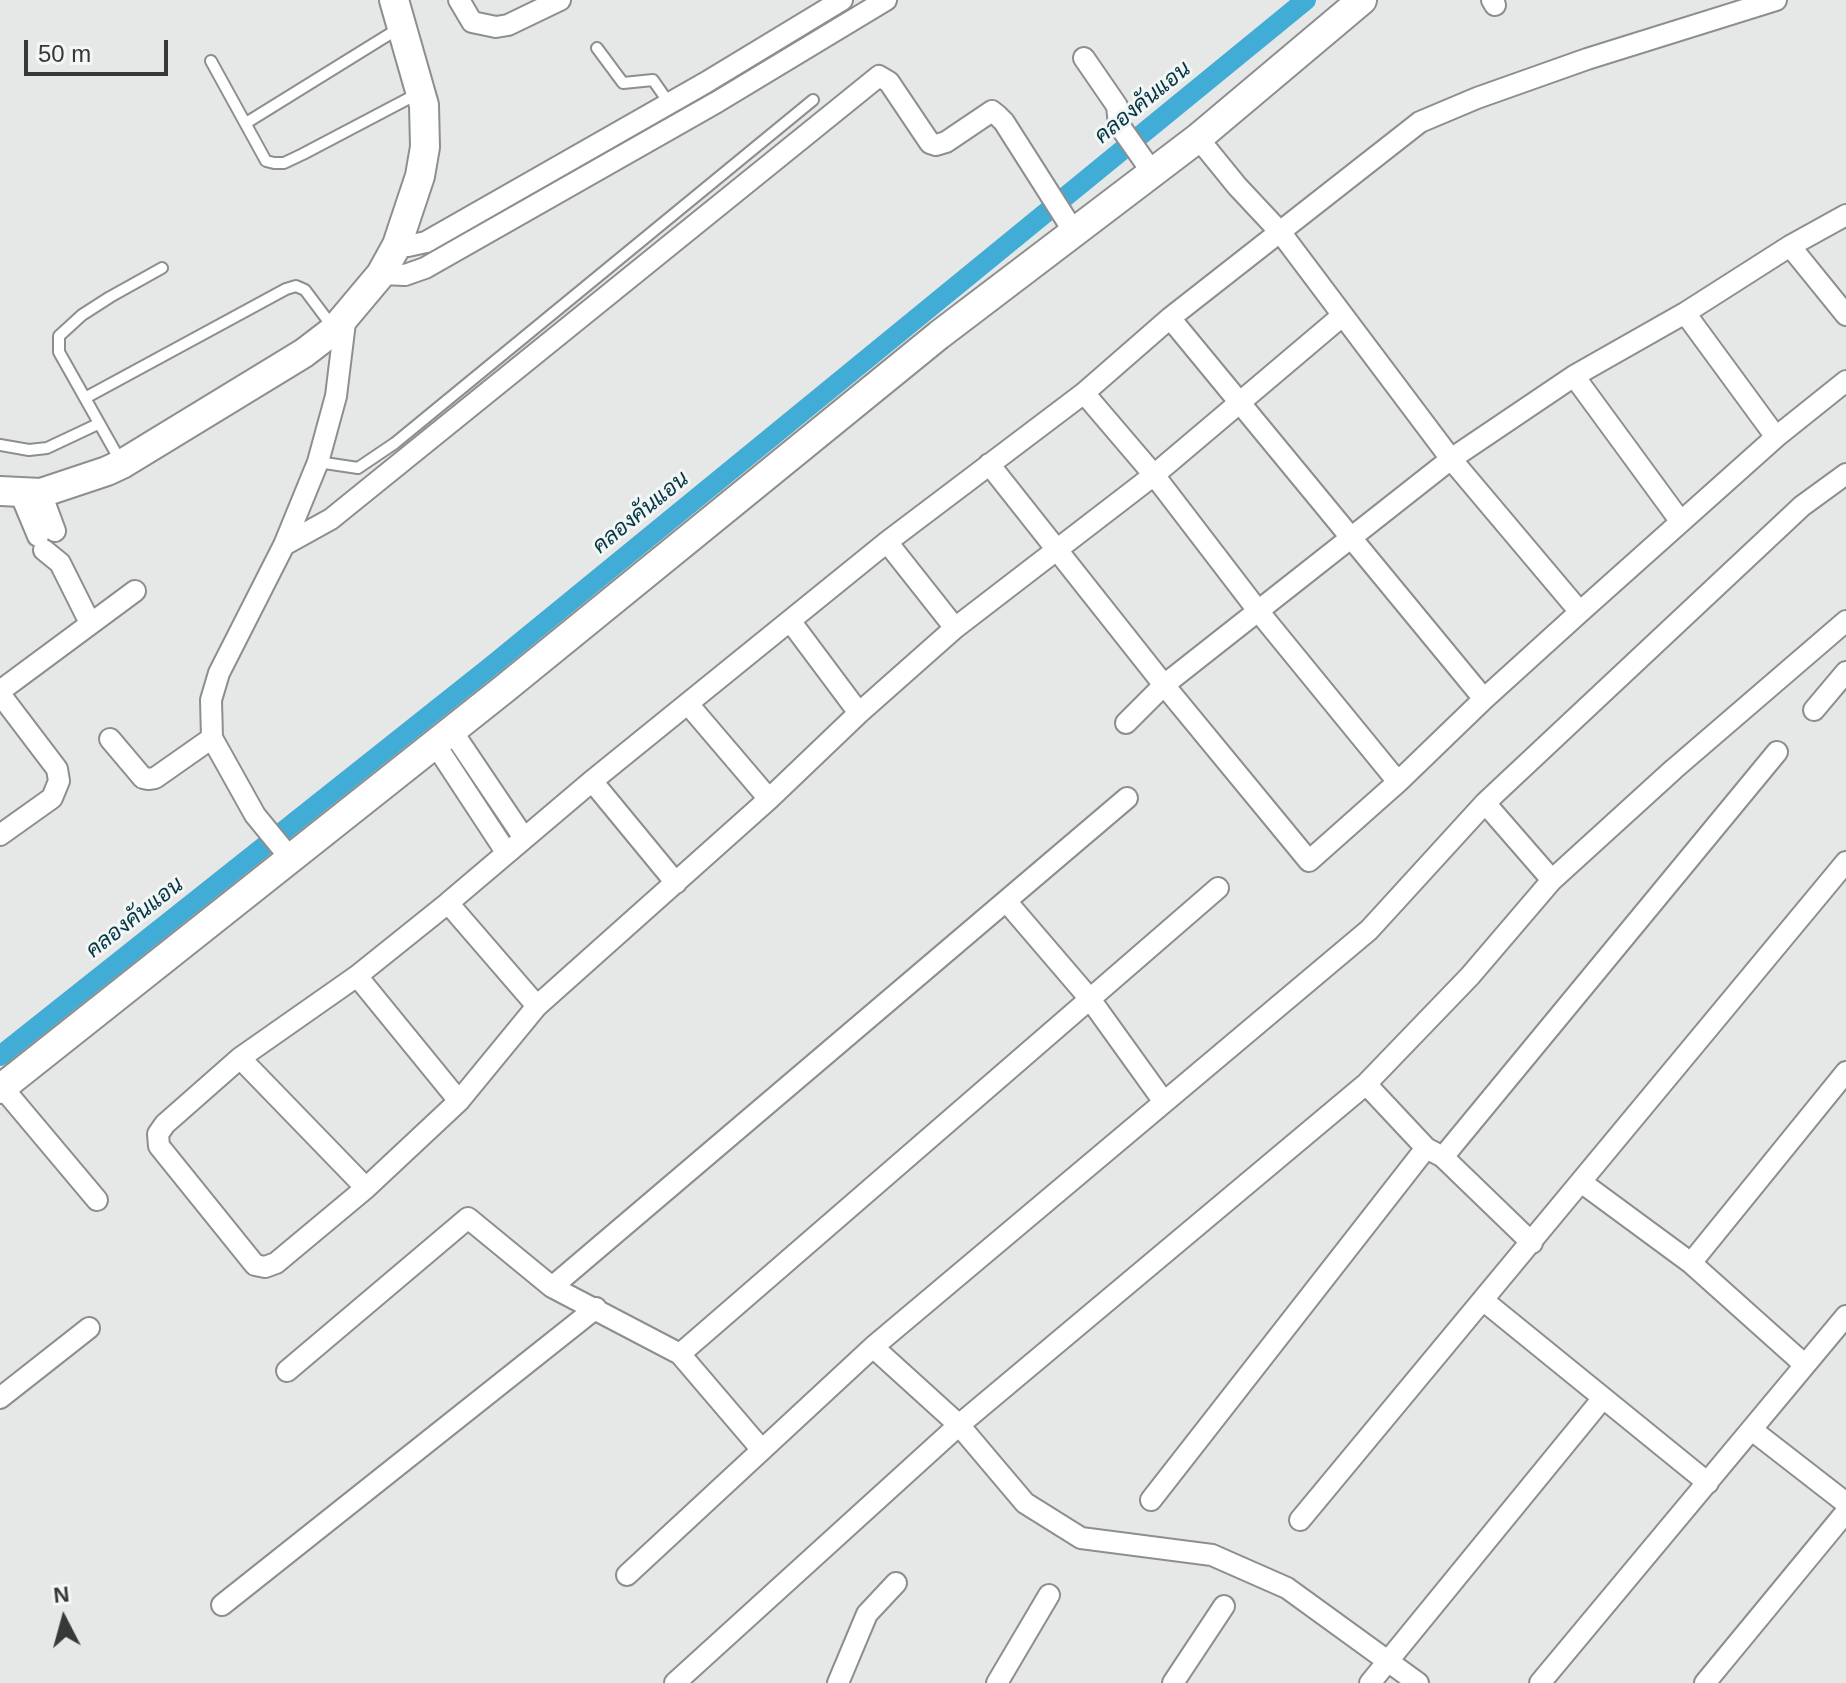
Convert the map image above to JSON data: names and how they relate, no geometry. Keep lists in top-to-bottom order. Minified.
{"water":["คลองคันแอน"],"scale_bar":"50 m","north":"top"}
